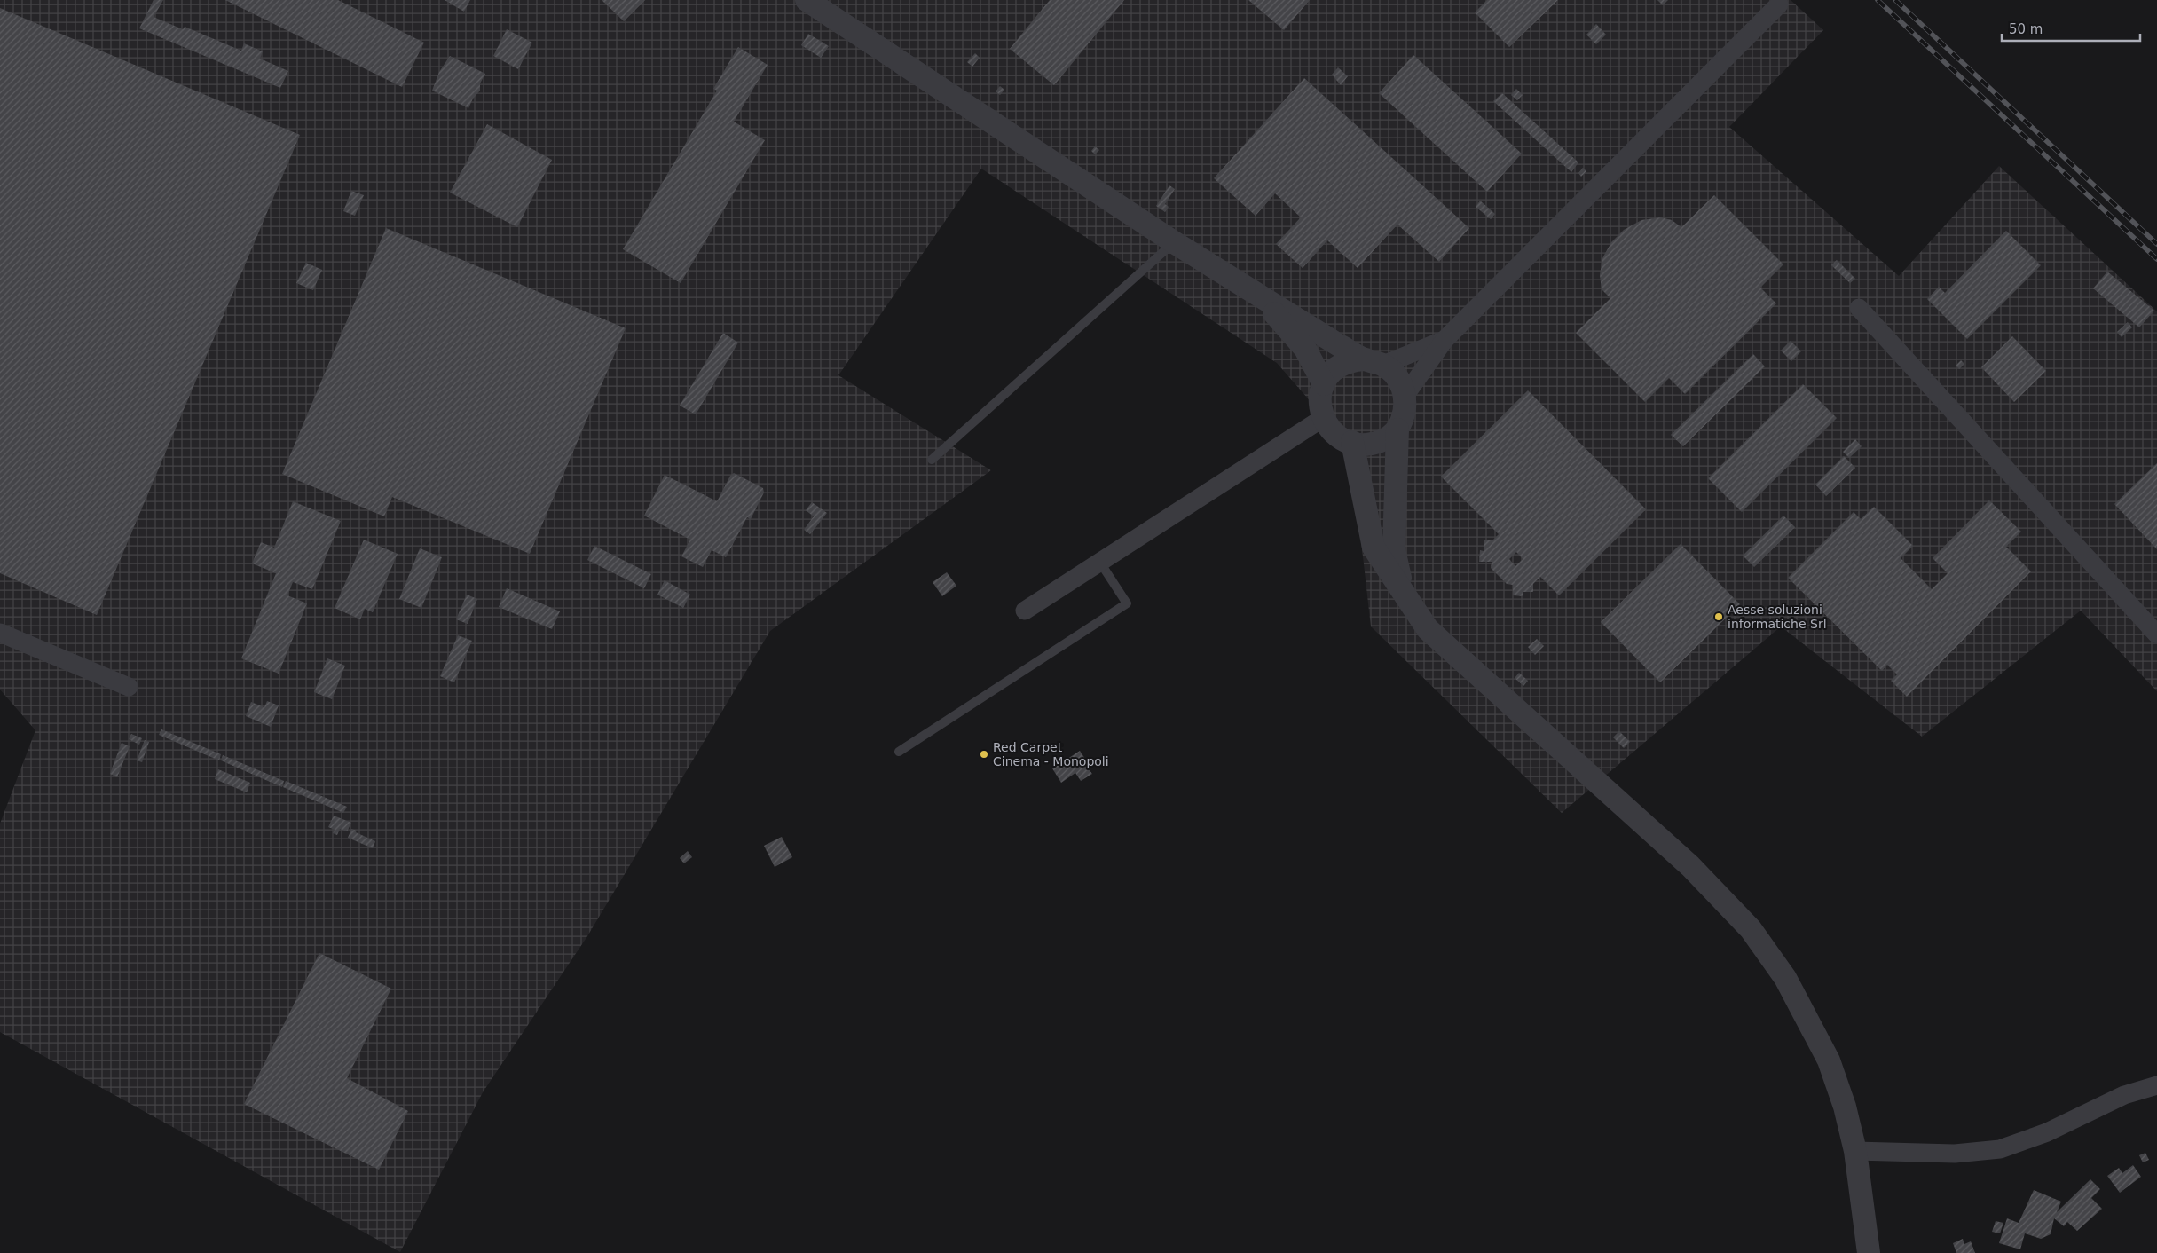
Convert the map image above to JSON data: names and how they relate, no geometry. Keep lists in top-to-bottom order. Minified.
{"places":["Aesse soluzioni informatiche Srl","Red Carpet Cinema - Monopoli"],"scale_bar":"50 m"}
